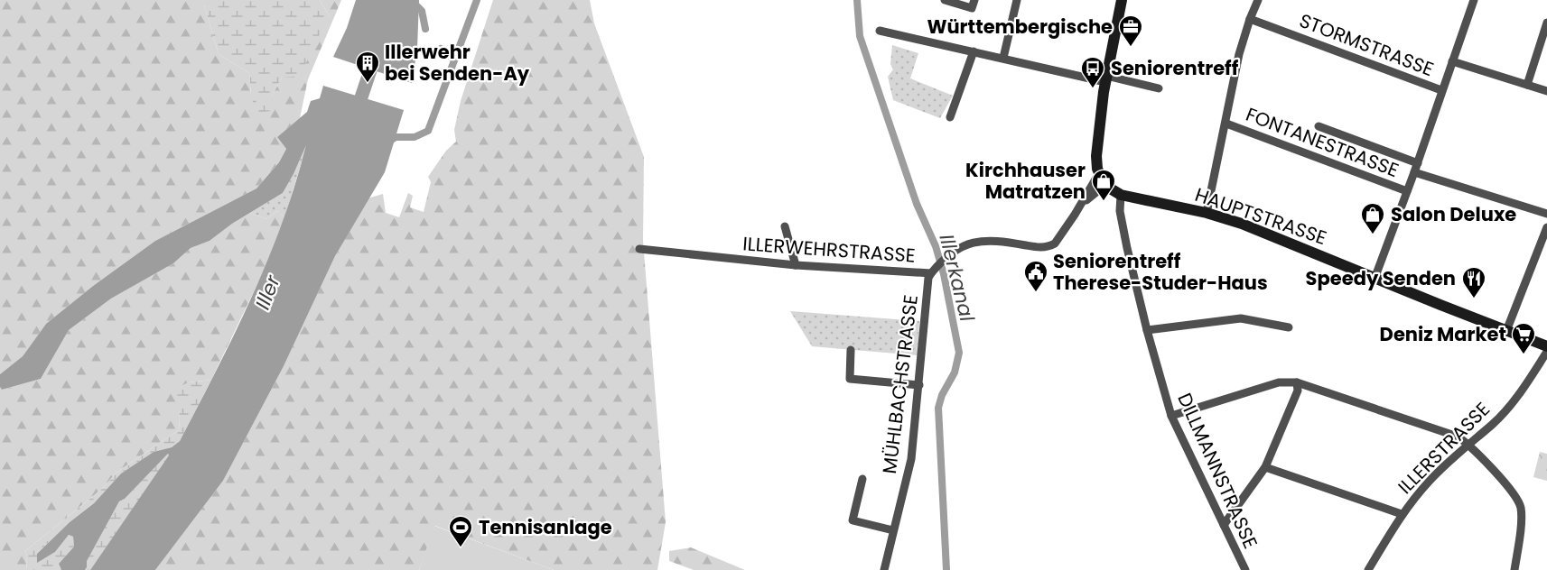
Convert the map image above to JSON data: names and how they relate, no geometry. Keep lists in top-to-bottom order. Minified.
{"streets":{"main road":["HAUPTSTRASSE"],"street":["STORMSTRASSE","FONTANESTRASSE","ILLERWEHRSTRASSE","MÜHLBACHSTRASSE","ILLERSTRASSE","DILLMANNSTRASSE"]},"crossings":[["HAUPTSTRASSE","ILLERWEHRSTRASSE"],["HAUPTSTRASSE","DILLMANNSTRASSE"],["ILLERWEHRSTRASSE","MÜHLBACHSTRASSE"]],"water":["Illerkanal","Iller"],"places":{"office":["Württembergische"],"building":["Illerwehr bei Senden-Ay"],"bus stop":["Seniorentreff"],"shop":["Kirchhauser Matratzen","Salon Deluxe"],"public building":["Seniorentreff Therese-Studer-Haus"],"restaurant":["Speedy Senden"],"supermarket":["Deniz Market"],"sports":["Tennisanlage"]}}
